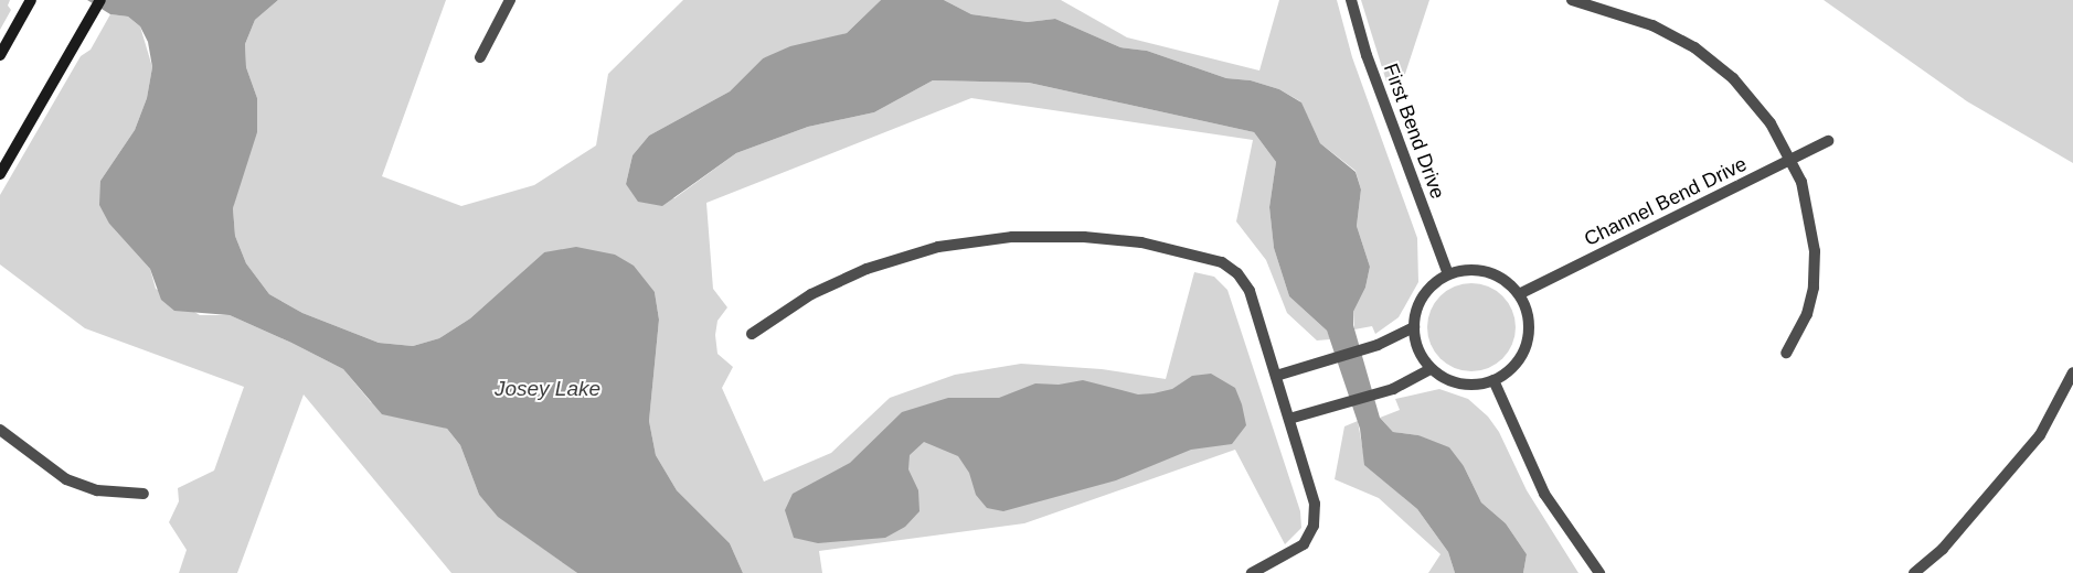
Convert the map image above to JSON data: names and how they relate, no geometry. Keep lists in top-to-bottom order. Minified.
{"streets":{"street":["First Bend Drive","Channel Bend Drive"]},"crossings":[["First Bend Drive","Channel Bend Drive"]],"water":["Josey Lake"]}
